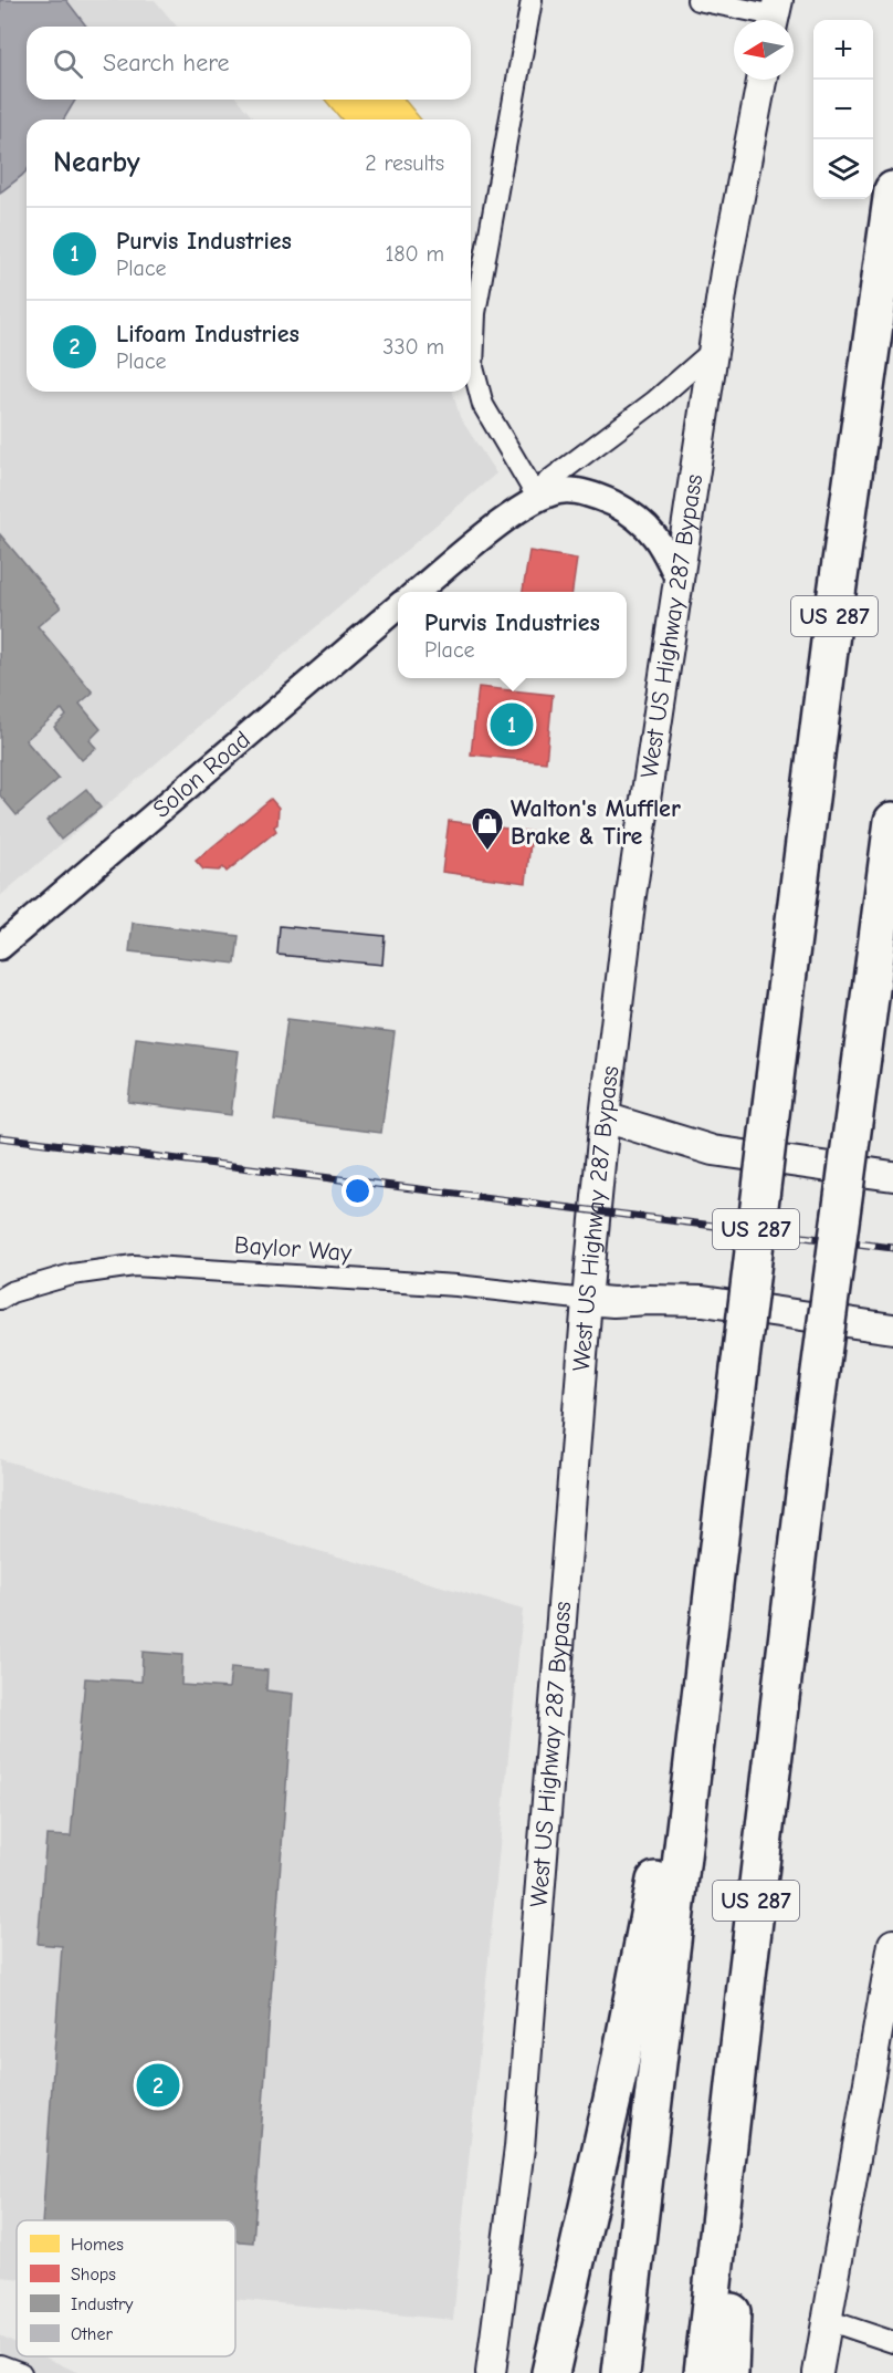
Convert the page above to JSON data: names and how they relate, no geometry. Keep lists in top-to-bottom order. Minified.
{"streets":{"highway":["US 287"],"main road":["West US Highway 287 Bypass"],"street":["Solon Road","Baylor Way"]},"crossings":[["West US Highway 287 Bypass","Baylor Way"]],"places":{"shop":["Walton's Muffler Brake & Tire"]},"legend":["Homes","Shops","Industry","Other"],"north":"left","page":{"map_buttons":["+","−"],"search":"Search here","heading":["Nearby","2 results"],"list":[{"mark":"1","name":"Purvis Industries","note":"Place","value":"180 m"},{"mark":"2","name":"Lifoam Industries","note":"Place","value":"330 m"}],"popup":["Purvis Industries","Place"],"pins":["1","2"]}}
